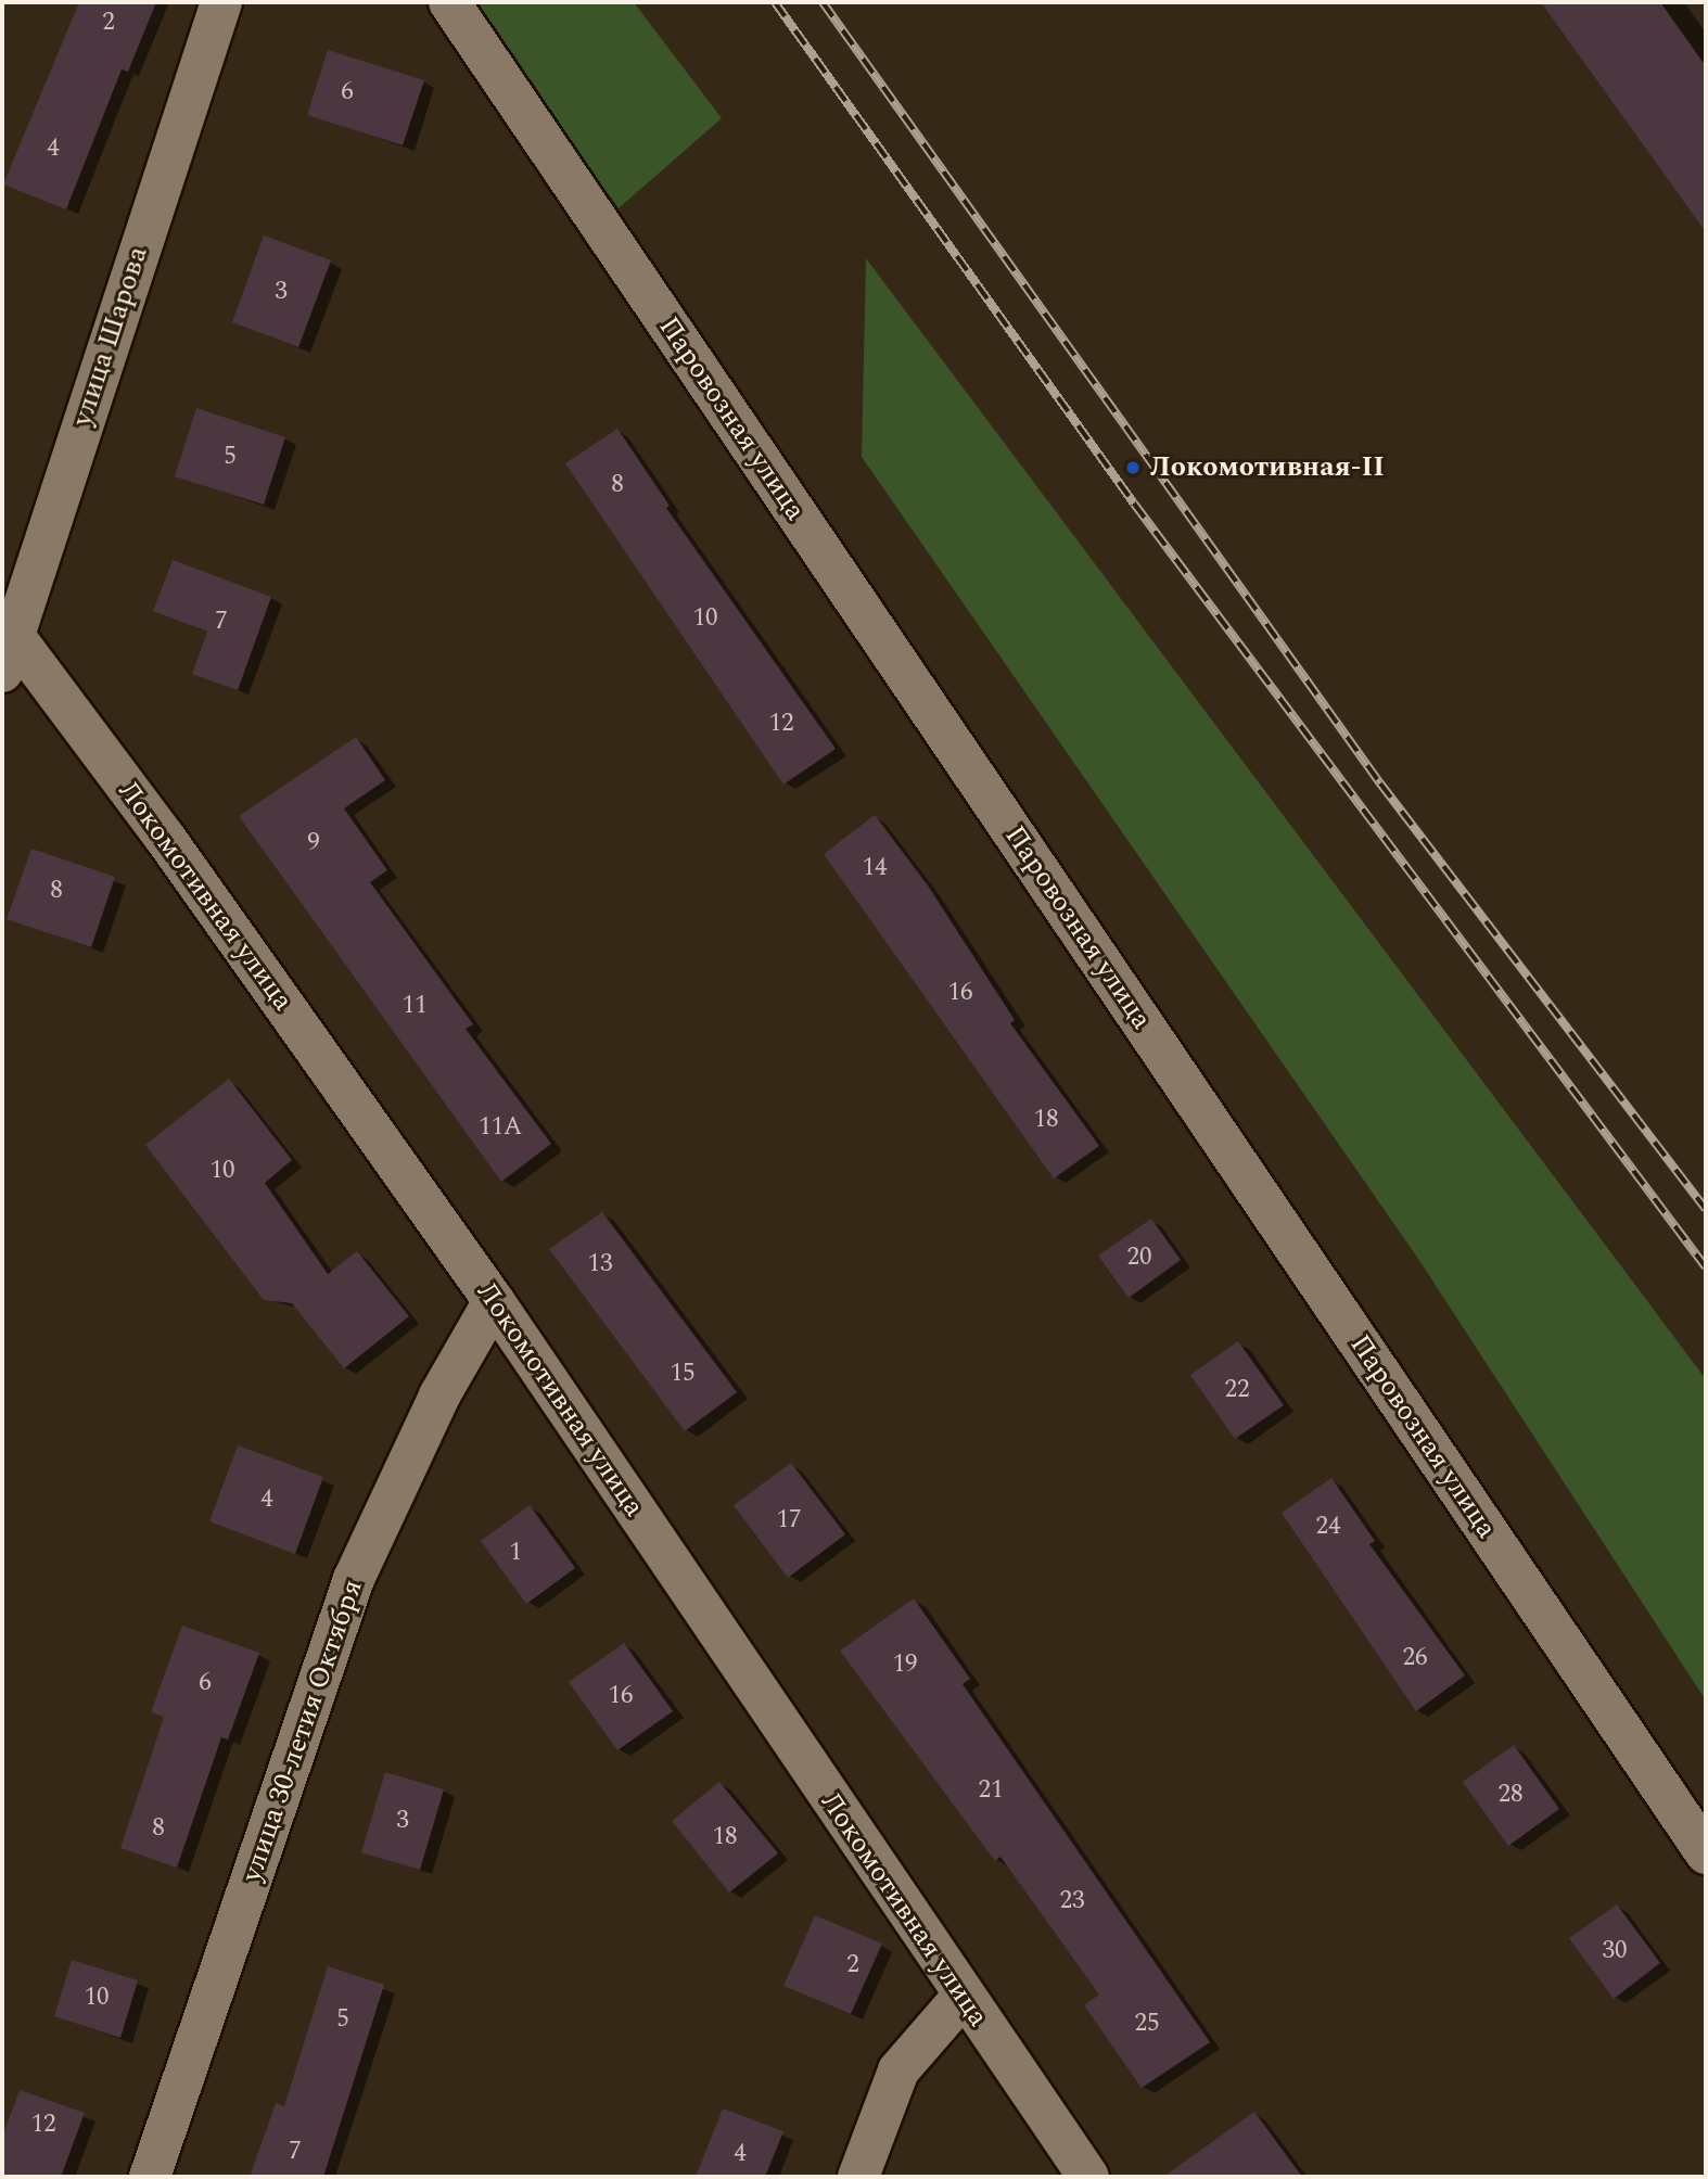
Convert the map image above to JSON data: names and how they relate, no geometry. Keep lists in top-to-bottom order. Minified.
{"streets":{"street":["улица Шарова","Паровозная улица","Локомотивная улица","улица 30-летия Октября"]},"crossings":[["улица Шарова","Локомотивная улица"],["Локомотивная улица","улица 30-летия Октября"]],"places":["Локомотивная-II"],"house_numbers":["2","6","4","3","5","8","10","7","12","9","14","8","16","11","18","11А","10","20","13","15","22","4","17","24","1","26","19","6","16","21","28","3","8","18","23","30","2","10","5","25","12","7","4"]}
